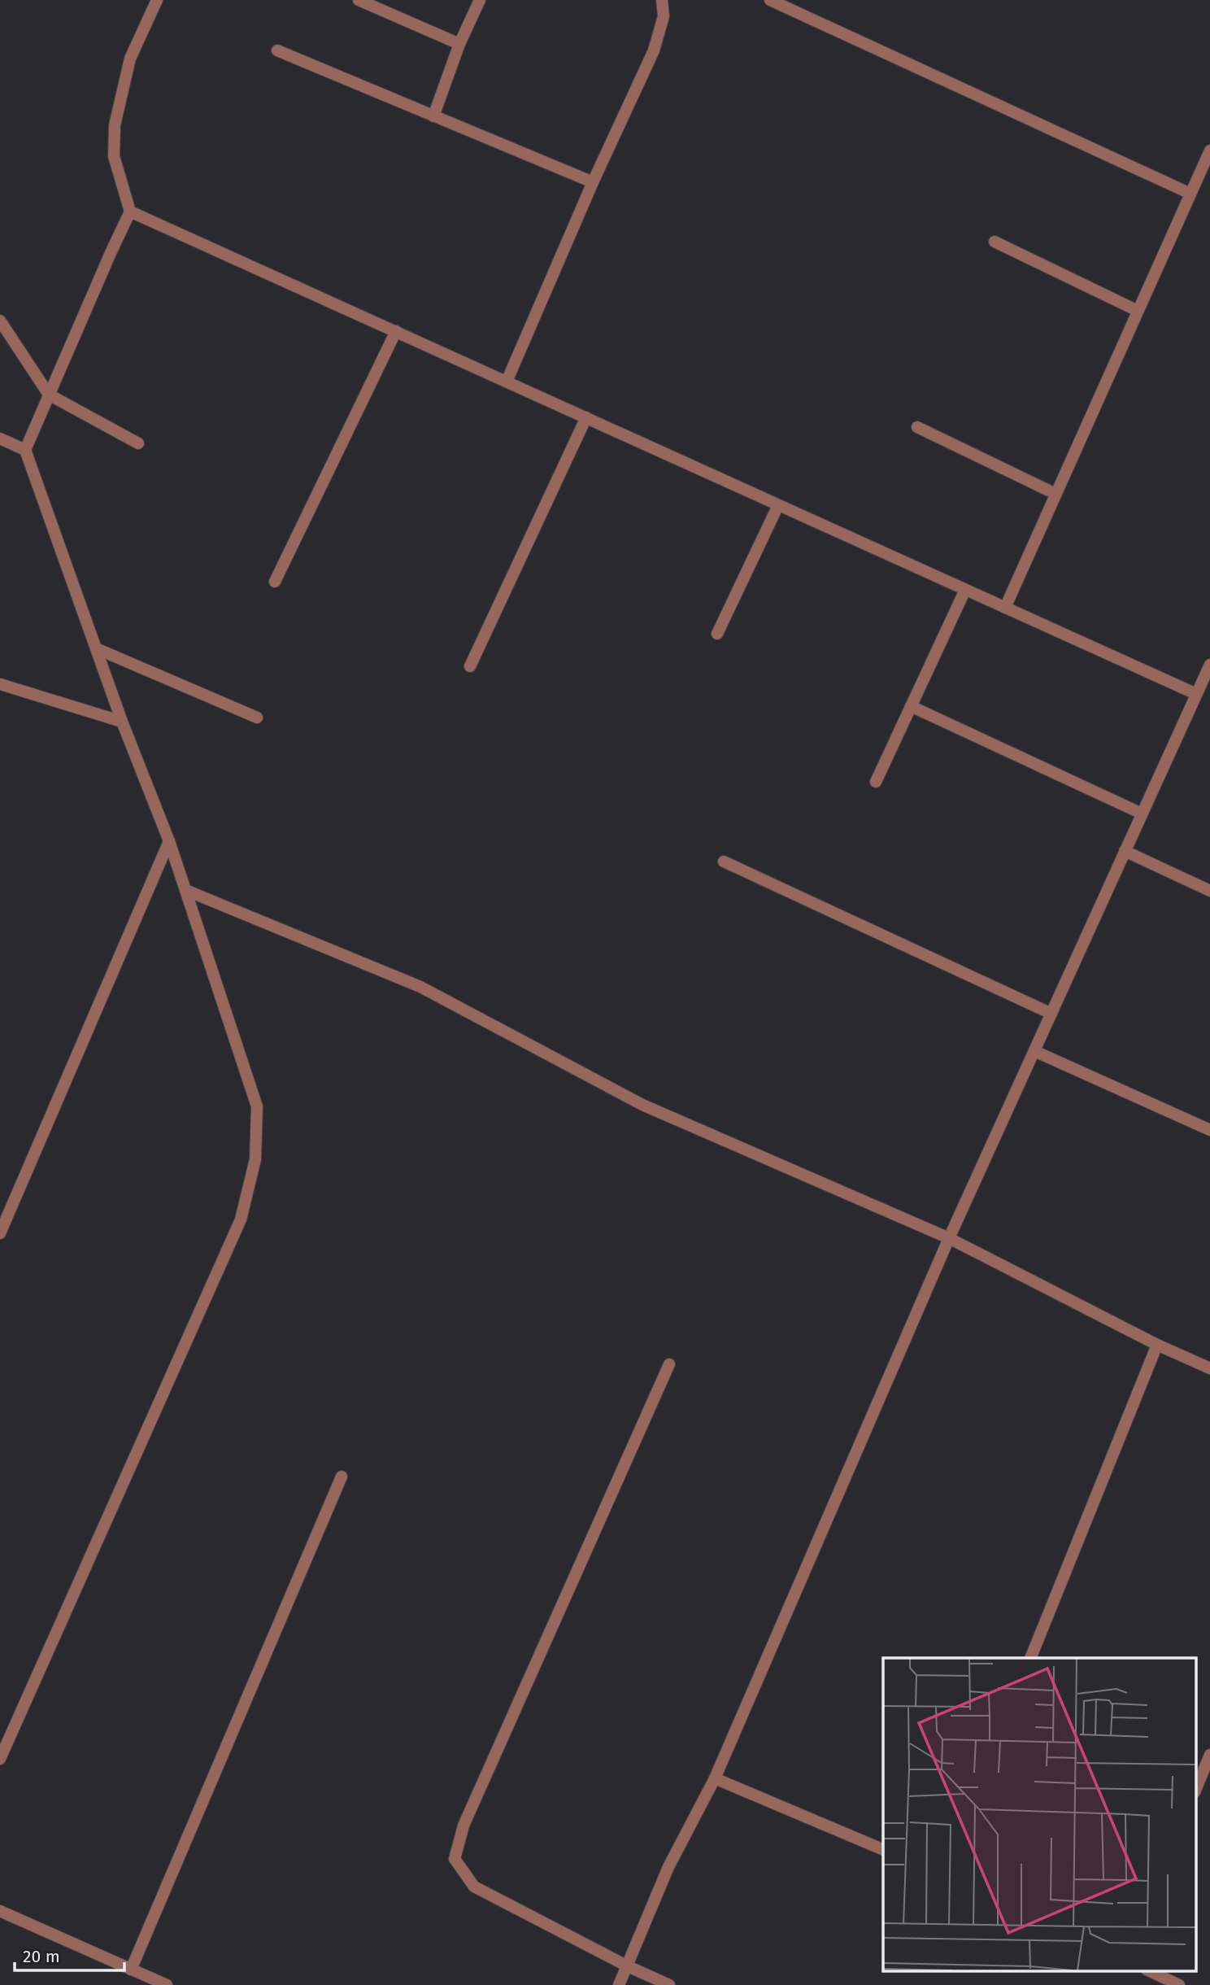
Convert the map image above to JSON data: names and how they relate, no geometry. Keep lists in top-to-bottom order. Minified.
{"scale_bar":"20 m"}
